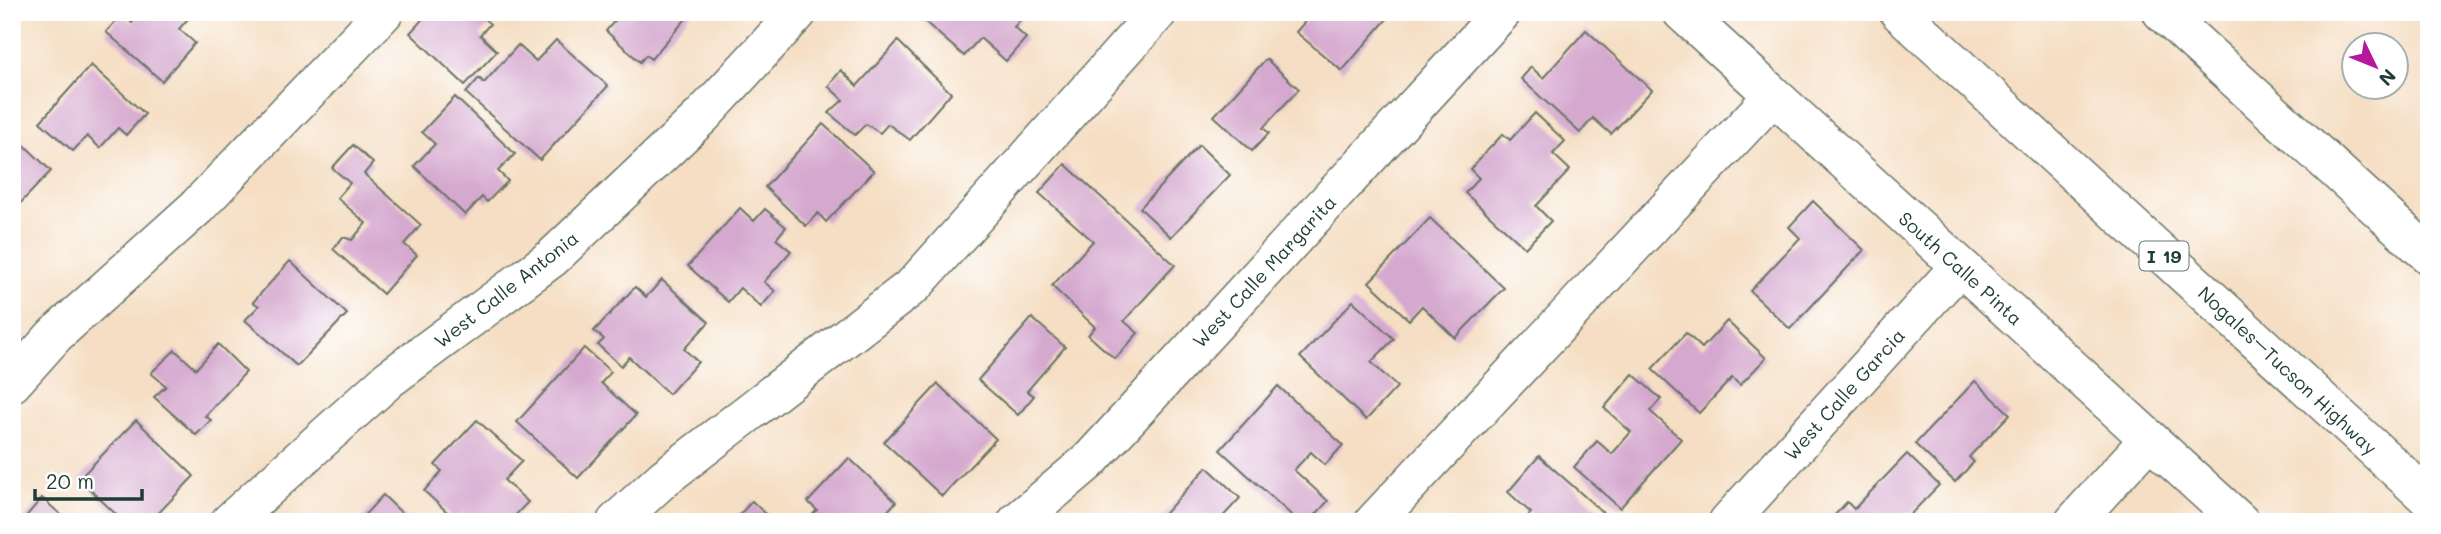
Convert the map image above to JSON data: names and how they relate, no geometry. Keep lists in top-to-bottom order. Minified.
{"streets":{"main road":["I 19","South Calle Pinta","West Calle Margarita","West Calle Antonia","Nogales–Tucson Highway","West Calle Garcia"]},"crossings":[["South Calle Pinta","West Calle Garcia"]],"scale_bar":"20 m","north":"bottom right"}
